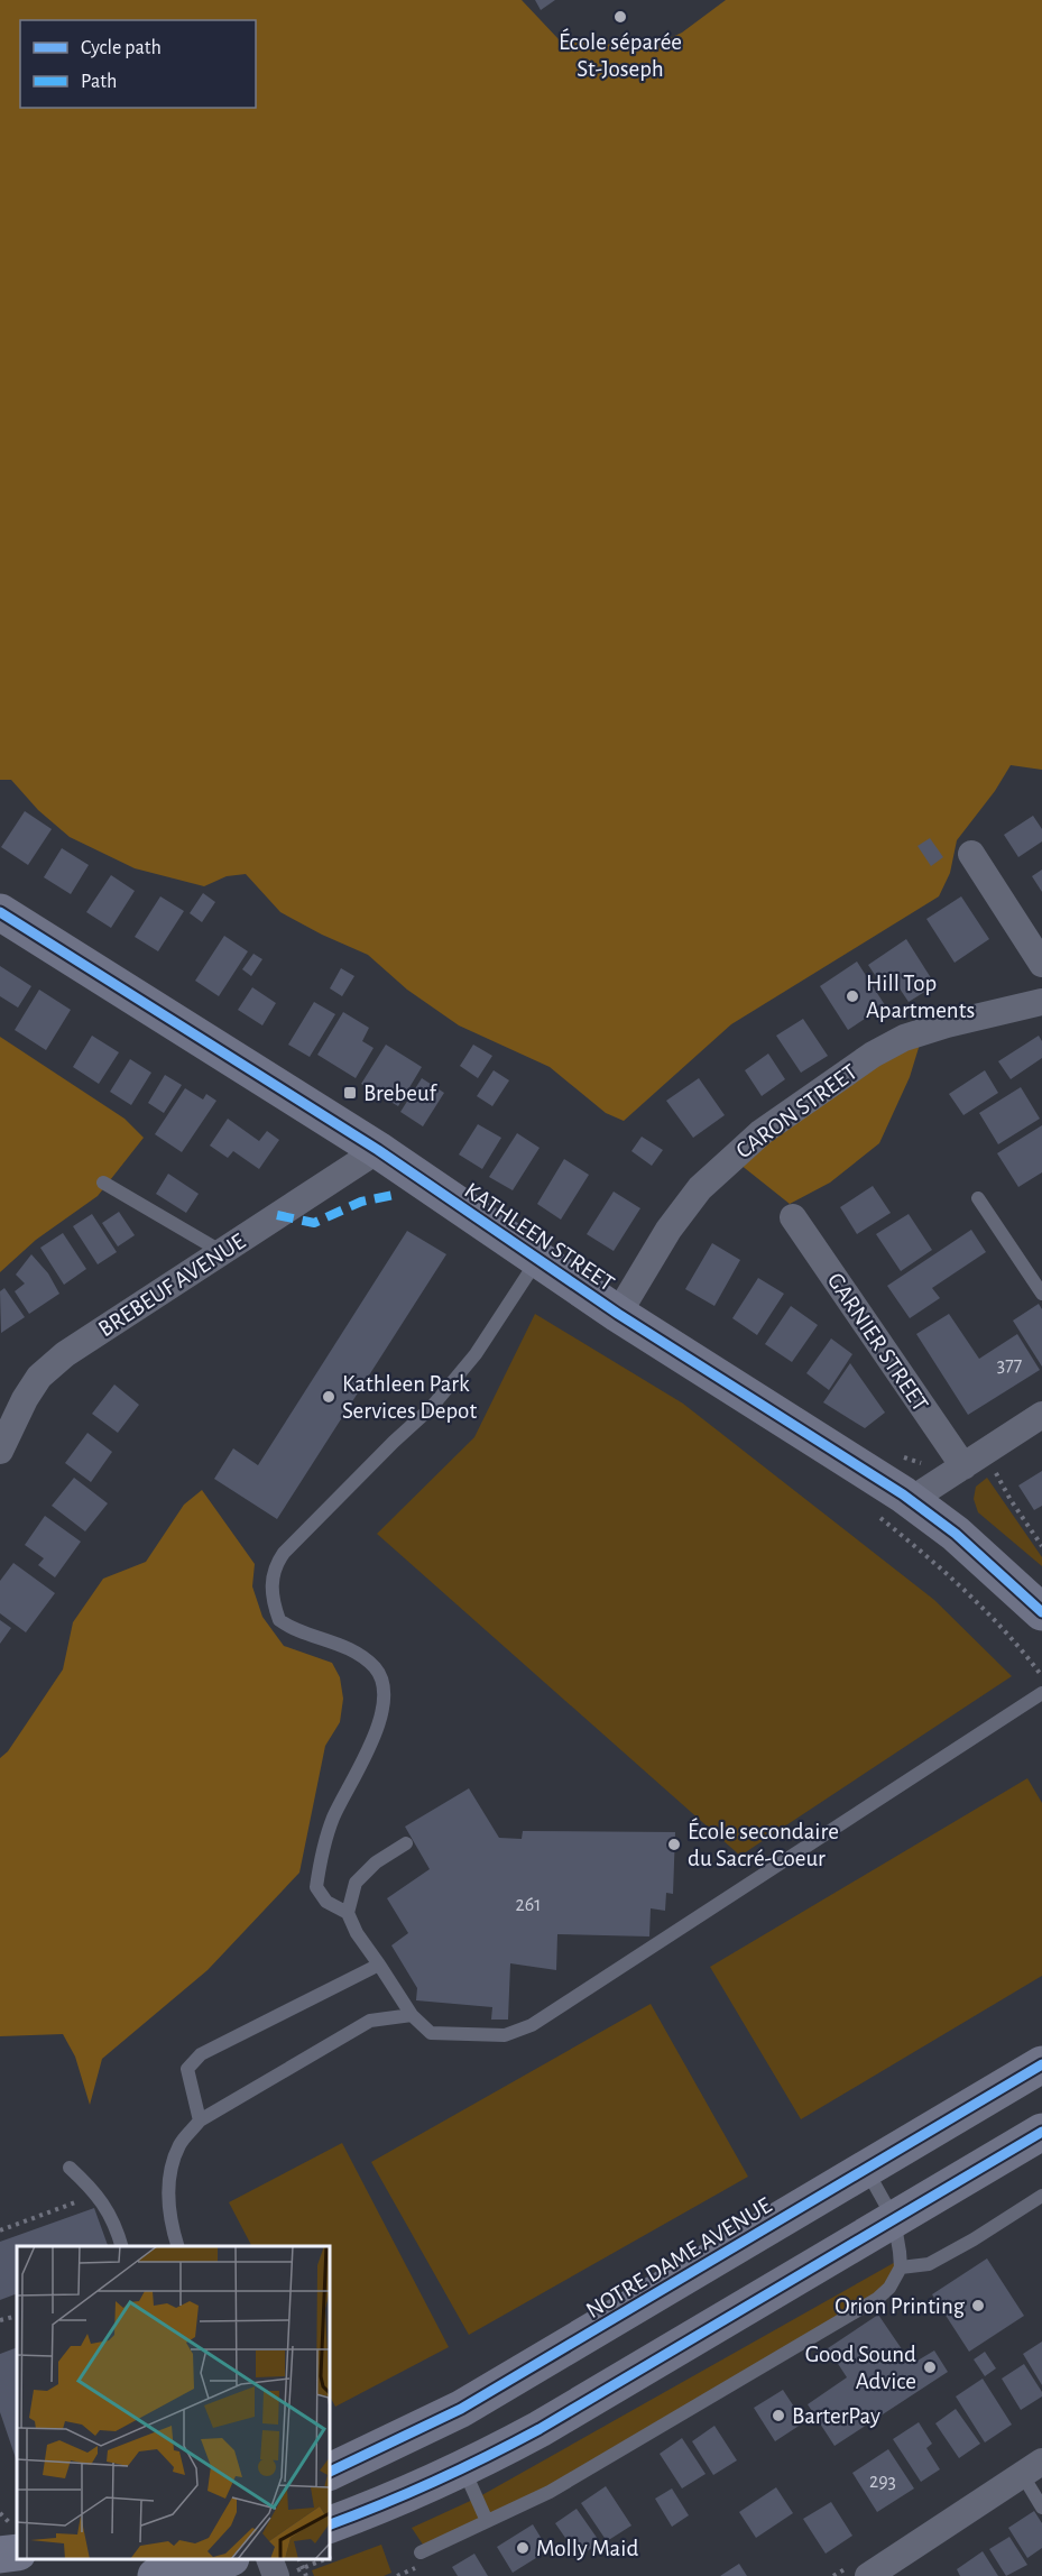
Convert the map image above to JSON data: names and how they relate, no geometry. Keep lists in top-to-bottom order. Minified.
{"streets":{"main road":["KATHLEEN STREET","NOTRE DAME AVENUE"],"street":["CARON STREET","BREBEUF AVENUE","GARNIER STREET"]},"crossings":[["CARON STREET","KATHLEEN STREET"],["KATHLEEN STREET","BREBEUF AVENUE"]],"places":{"other":["École séparée St-Joseph","Hill Top Apartments","Kathleen Park Services Depot","École secondaire du Sacré-Coeur","Orion Printing","Good Sound Advice","BarterPay","Molly Maid"],"transit":["Brebeuf"]},"house_numbers":["377","261","293"],"legend":["Cycle path","Path"]}
